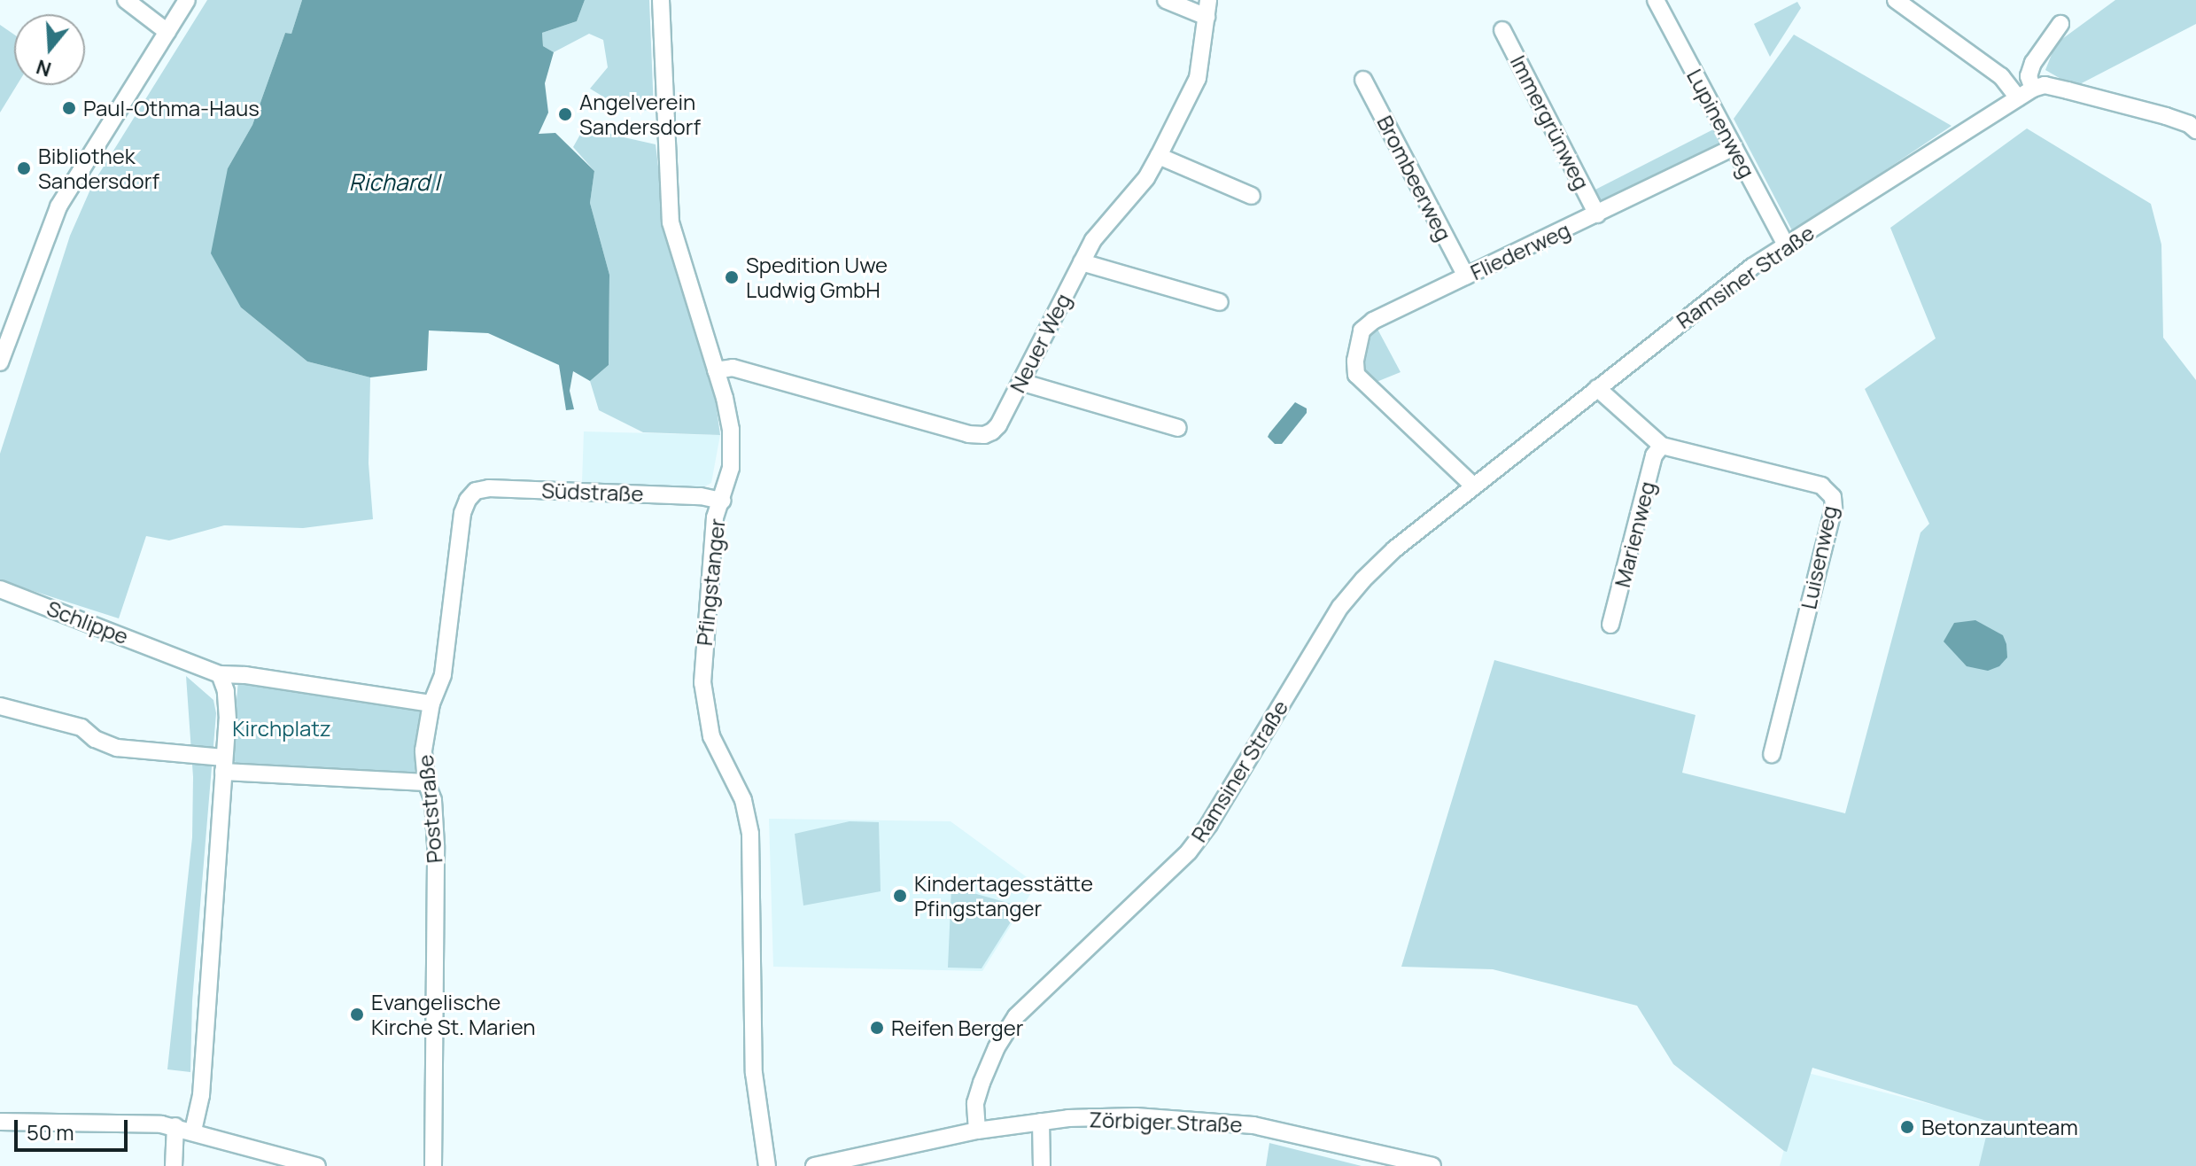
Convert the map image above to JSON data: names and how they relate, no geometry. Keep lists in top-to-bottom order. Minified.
{"streets":{"street":["Immergrünweg","Lupinenweg","Brombeerweg","Fliederweg","Ramsiner Straße","Neuer Weg","Südstraße","Marienweg","Luisenweg","Pfingstanger","Schlippe","Poststraße","Zörbiger Straße"]},"crossings":[["Immergrünweg","Fliederweg"],["Lupinenweg","Fliederweg"],["Lupinenweg","Ramsiner Straße"],["Brombeerweg","Fliederweg"],["Fliederweg","Ramsiner Straße"],["Ramsiner Straße","Luisenweg"],["Ramsiner Straße","Zörbiger Straße"],["Neuer Weg","Pfingstanger"],["Südstraße","Pfingstanger"],["Südstraße","Poststraße"],["Marienweg","Luisenweg"]],"water":["Richard I"],"parks":["Kirchplatz"],"places":["Paul-Othma-Haus","Angelverein Sandersdorf","Bibliothek Sandersdorf","Spedition Uwe Ludwig GmbH","Kindertagesstätte Pfingstanger","Evangelische Kirche St. Marien","Reifen Berger","Betonzaunteam"],"scale_bar":"50 m","north":"bottom"}
